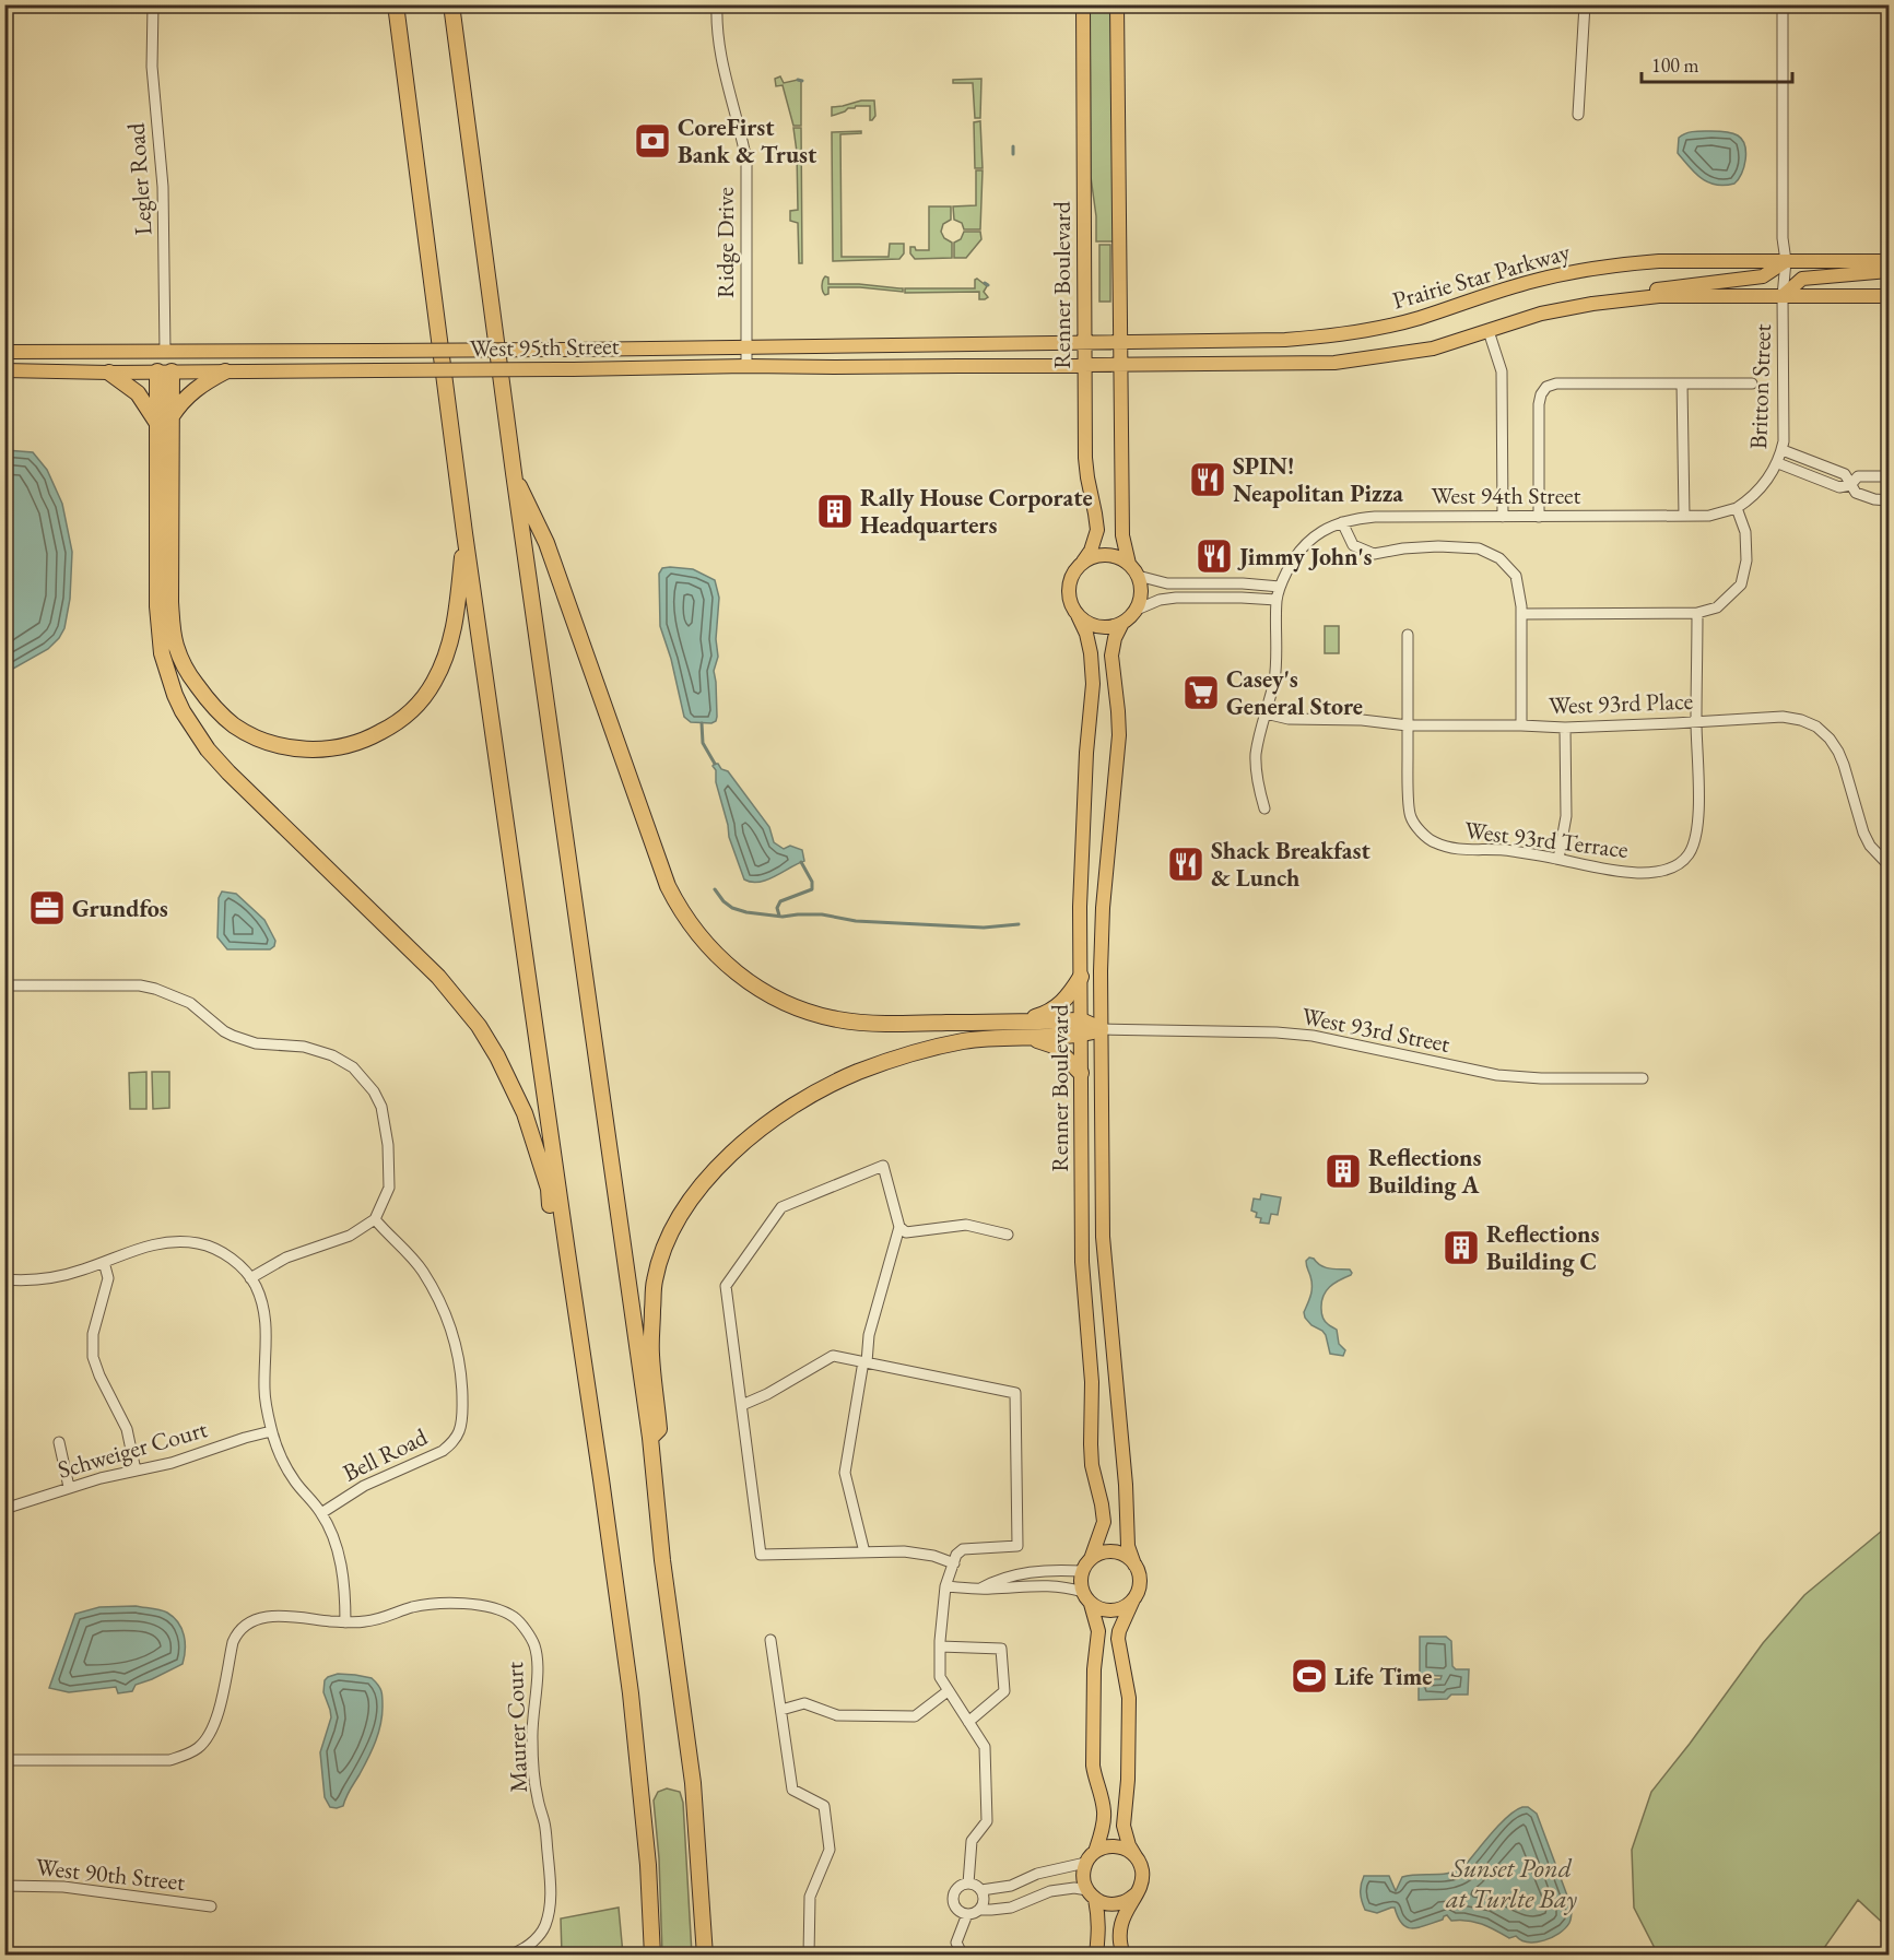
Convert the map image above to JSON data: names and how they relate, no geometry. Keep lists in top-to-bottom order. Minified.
{"streets":{"main road":["Prairie Star Parkway","Renner Boulevard","West 95th Street"],"street":["Legler Road","Ridge Drive","Britton Street","West 94th Street","West 93rd Place","West 93rd Terrace","West 93rd Street","Schweiger Court","Bell Road","Maurer Court","West 90th Street"]},"crossings":[["Legler Road","West 95th Street"],["Ridge Drive","West 95th Street"],["Prairie Star Parkway","Renner Boulevard"],["Prairie Star Parkway","West 95th Street"],["Prairie Star Parkway","Britton Street"],["Renner Boulevard","West 95th Street"],["Renner Boulevard","West 93rd Street"],["Britton Street","West 94th Street"],["West 94th Street","West 93rd Place"],["West 93rd Place","West 93rd Terrace"]],"water":["Sunset Pond at Turlte Bay"],"places":{"bank":["CoreFirst Bank & Trust"],"restaurant":["SPIN! Neapolitan Pizza","Jimmy John's","Shack Breakfast & Lunch"],"building":["Rally House Corporate Headquarters","Reflections Building A","Reflections Building C"],"supermarket":["Casey's General Store"],"office":["Grundfos"],"sports":["Life Time"]},"scale_bar":"100 m"}
